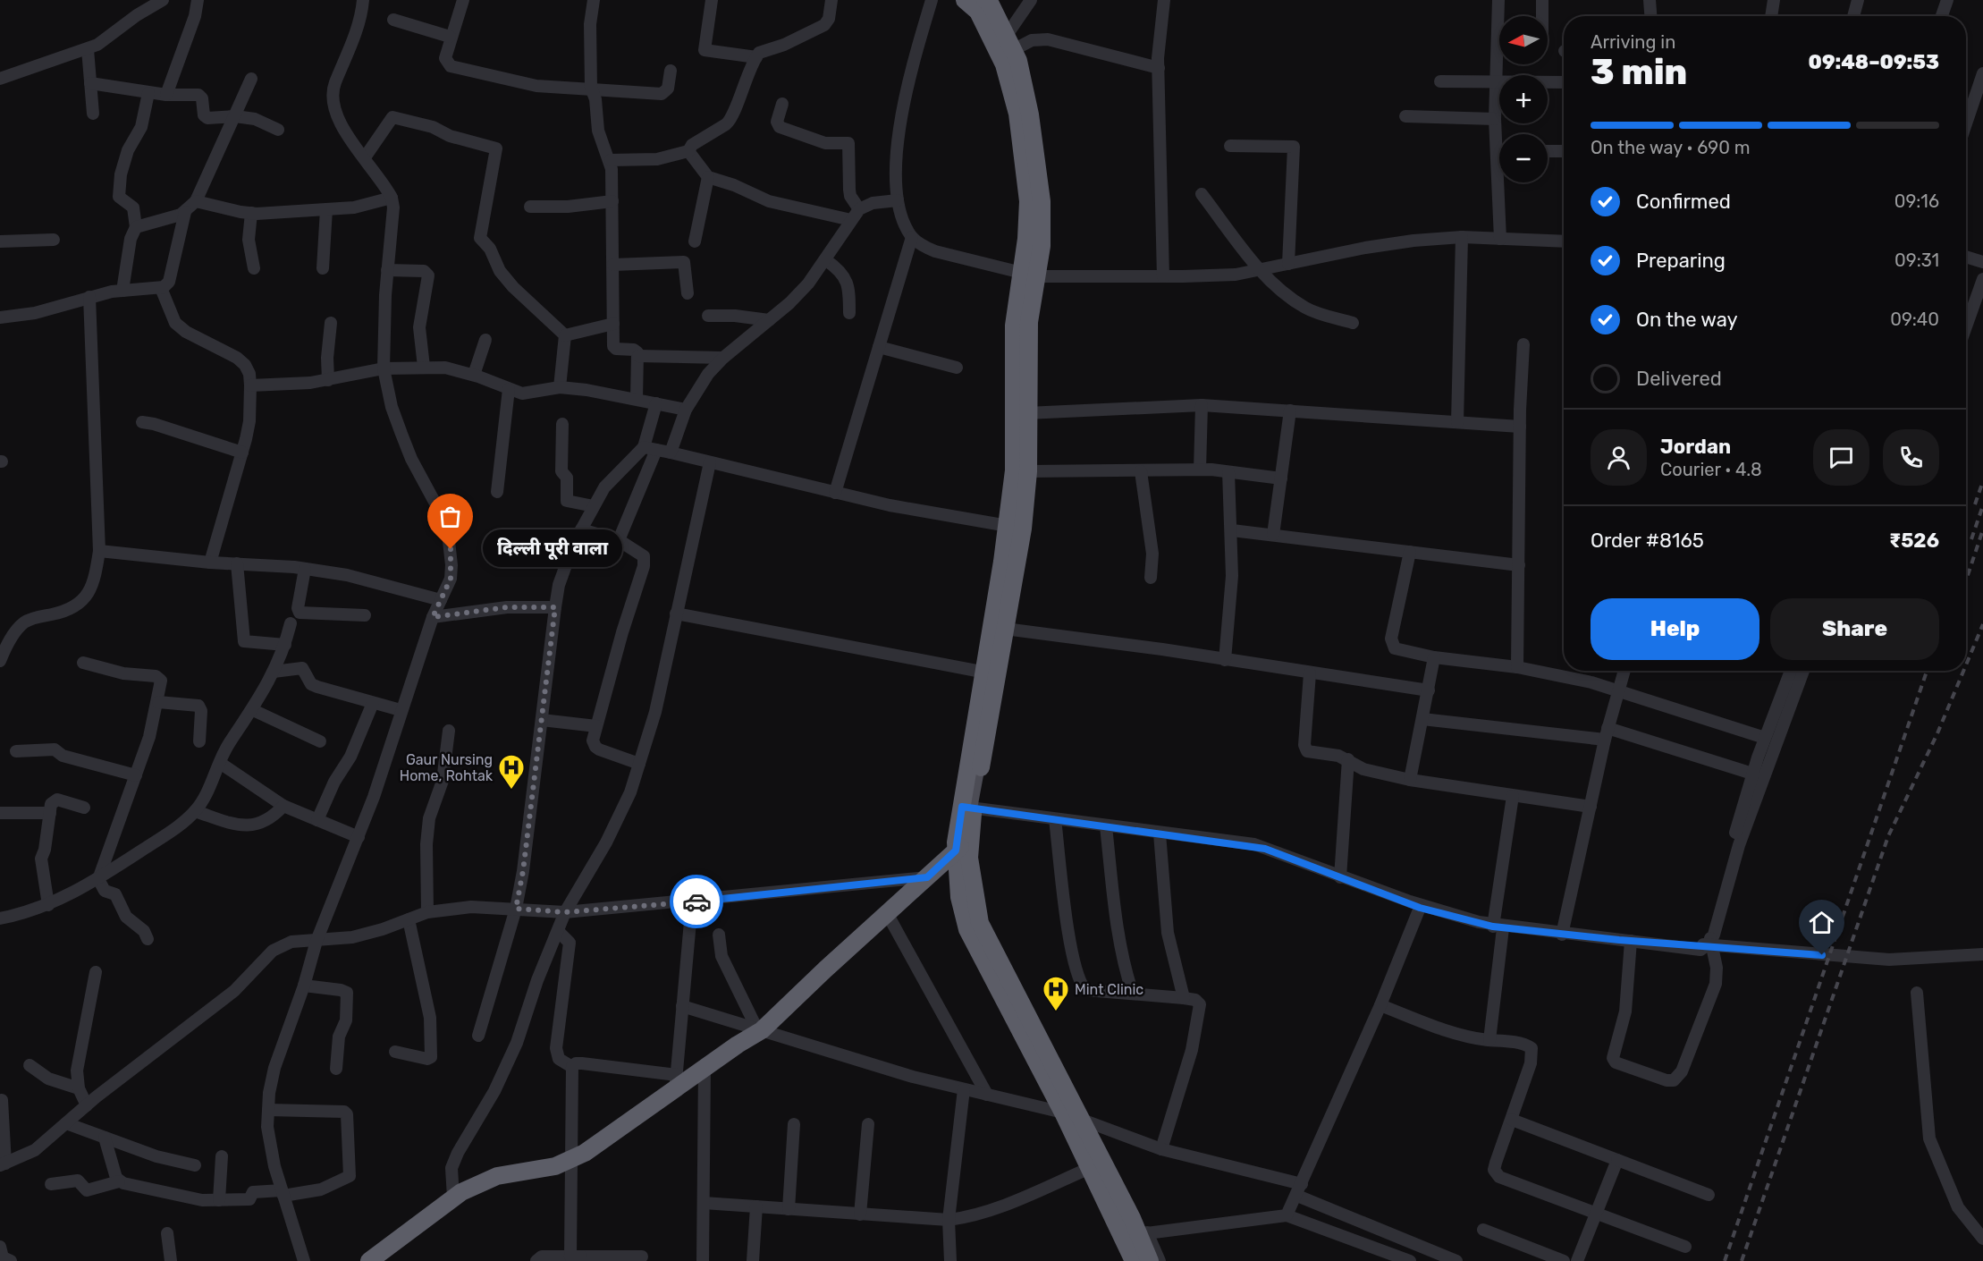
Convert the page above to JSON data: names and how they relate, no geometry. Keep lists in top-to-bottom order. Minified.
{"places":{"other":["दिल्ली पूरी वाला"],"hospital":["Gaur Nursing Home, Rohtak","Mint Clinic"]},"north":"left","page":{"map_buttons":["+","−"],"heading":["3 min","Arriving in","09:48–09:53"],"panel":["Jordan","Courier · 4.8","Order #8165","₹526"],"bar":"On the way · 690 m","list":[["Confirmed","09:16"],["Preparing","09:31"],["On the way","09:40"],"Delivered"],"bubble":"दिल्ली पूरी वाला","buttons":["Help","Share"]}}
